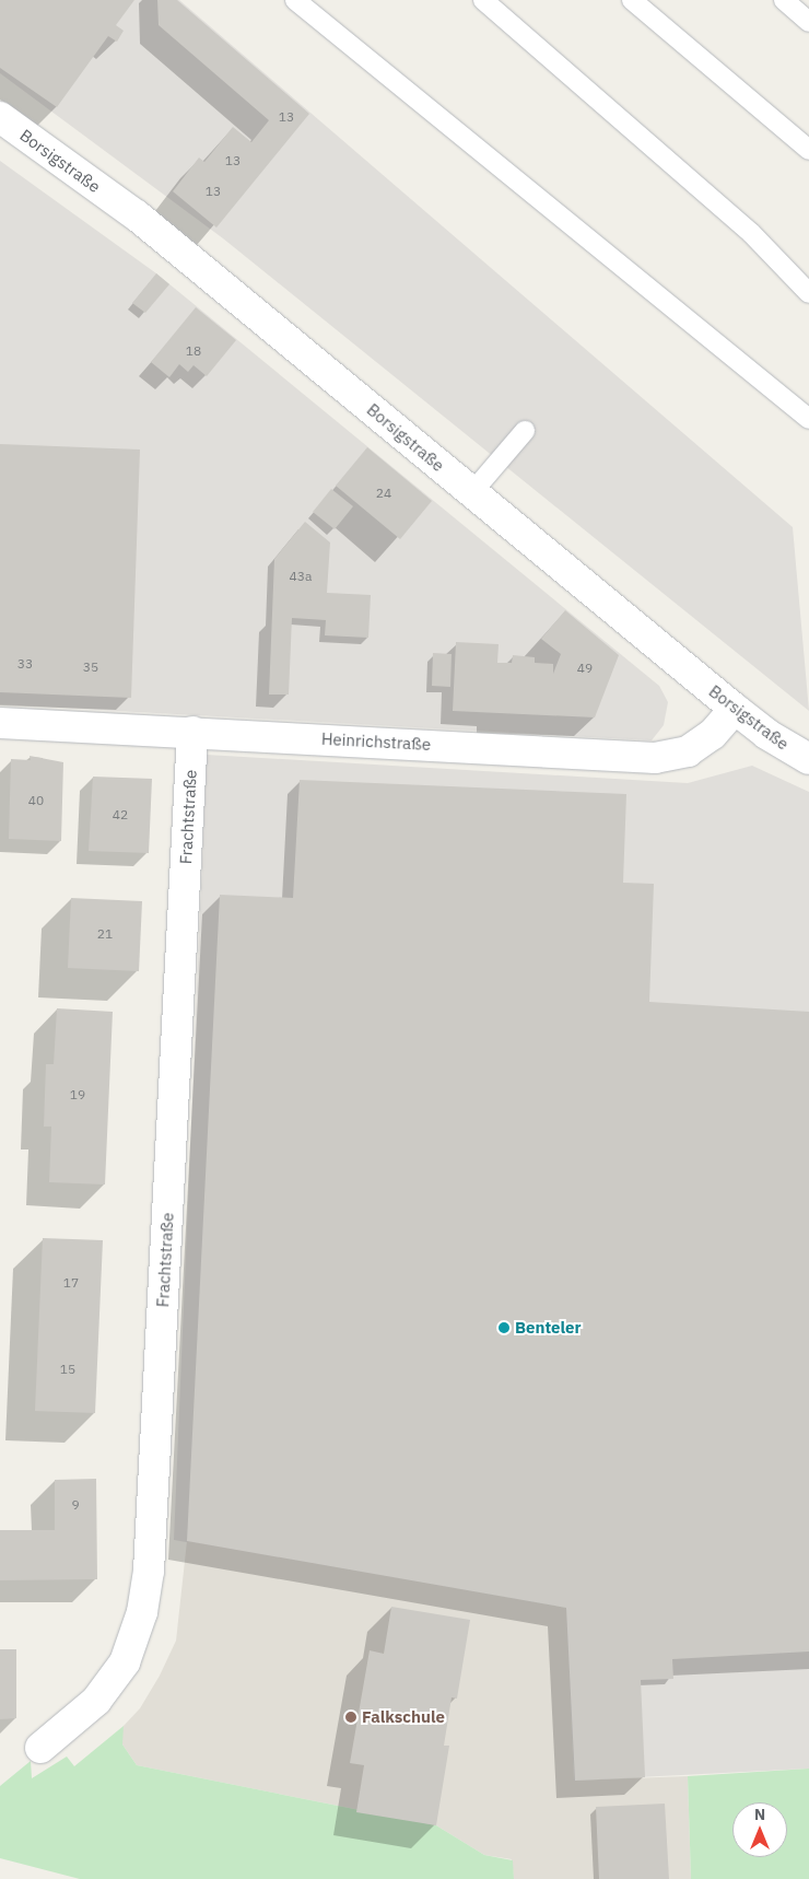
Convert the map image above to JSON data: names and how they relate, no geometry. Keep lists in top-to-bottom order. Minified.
{"streets":{"street":["Borsigstraße","Heinrichstraße","Frachtstraße"]},"crossings":[["Borsigstraße","Heinrichstraße"],["Heinrichstraße","Frachtstraße"]],"places":["Benteler","Falkschule"],"house_numbers":["13","13","13","18","24","43a","33","35","49","40","42","21","19","17","15","9"],"north":"top"}
